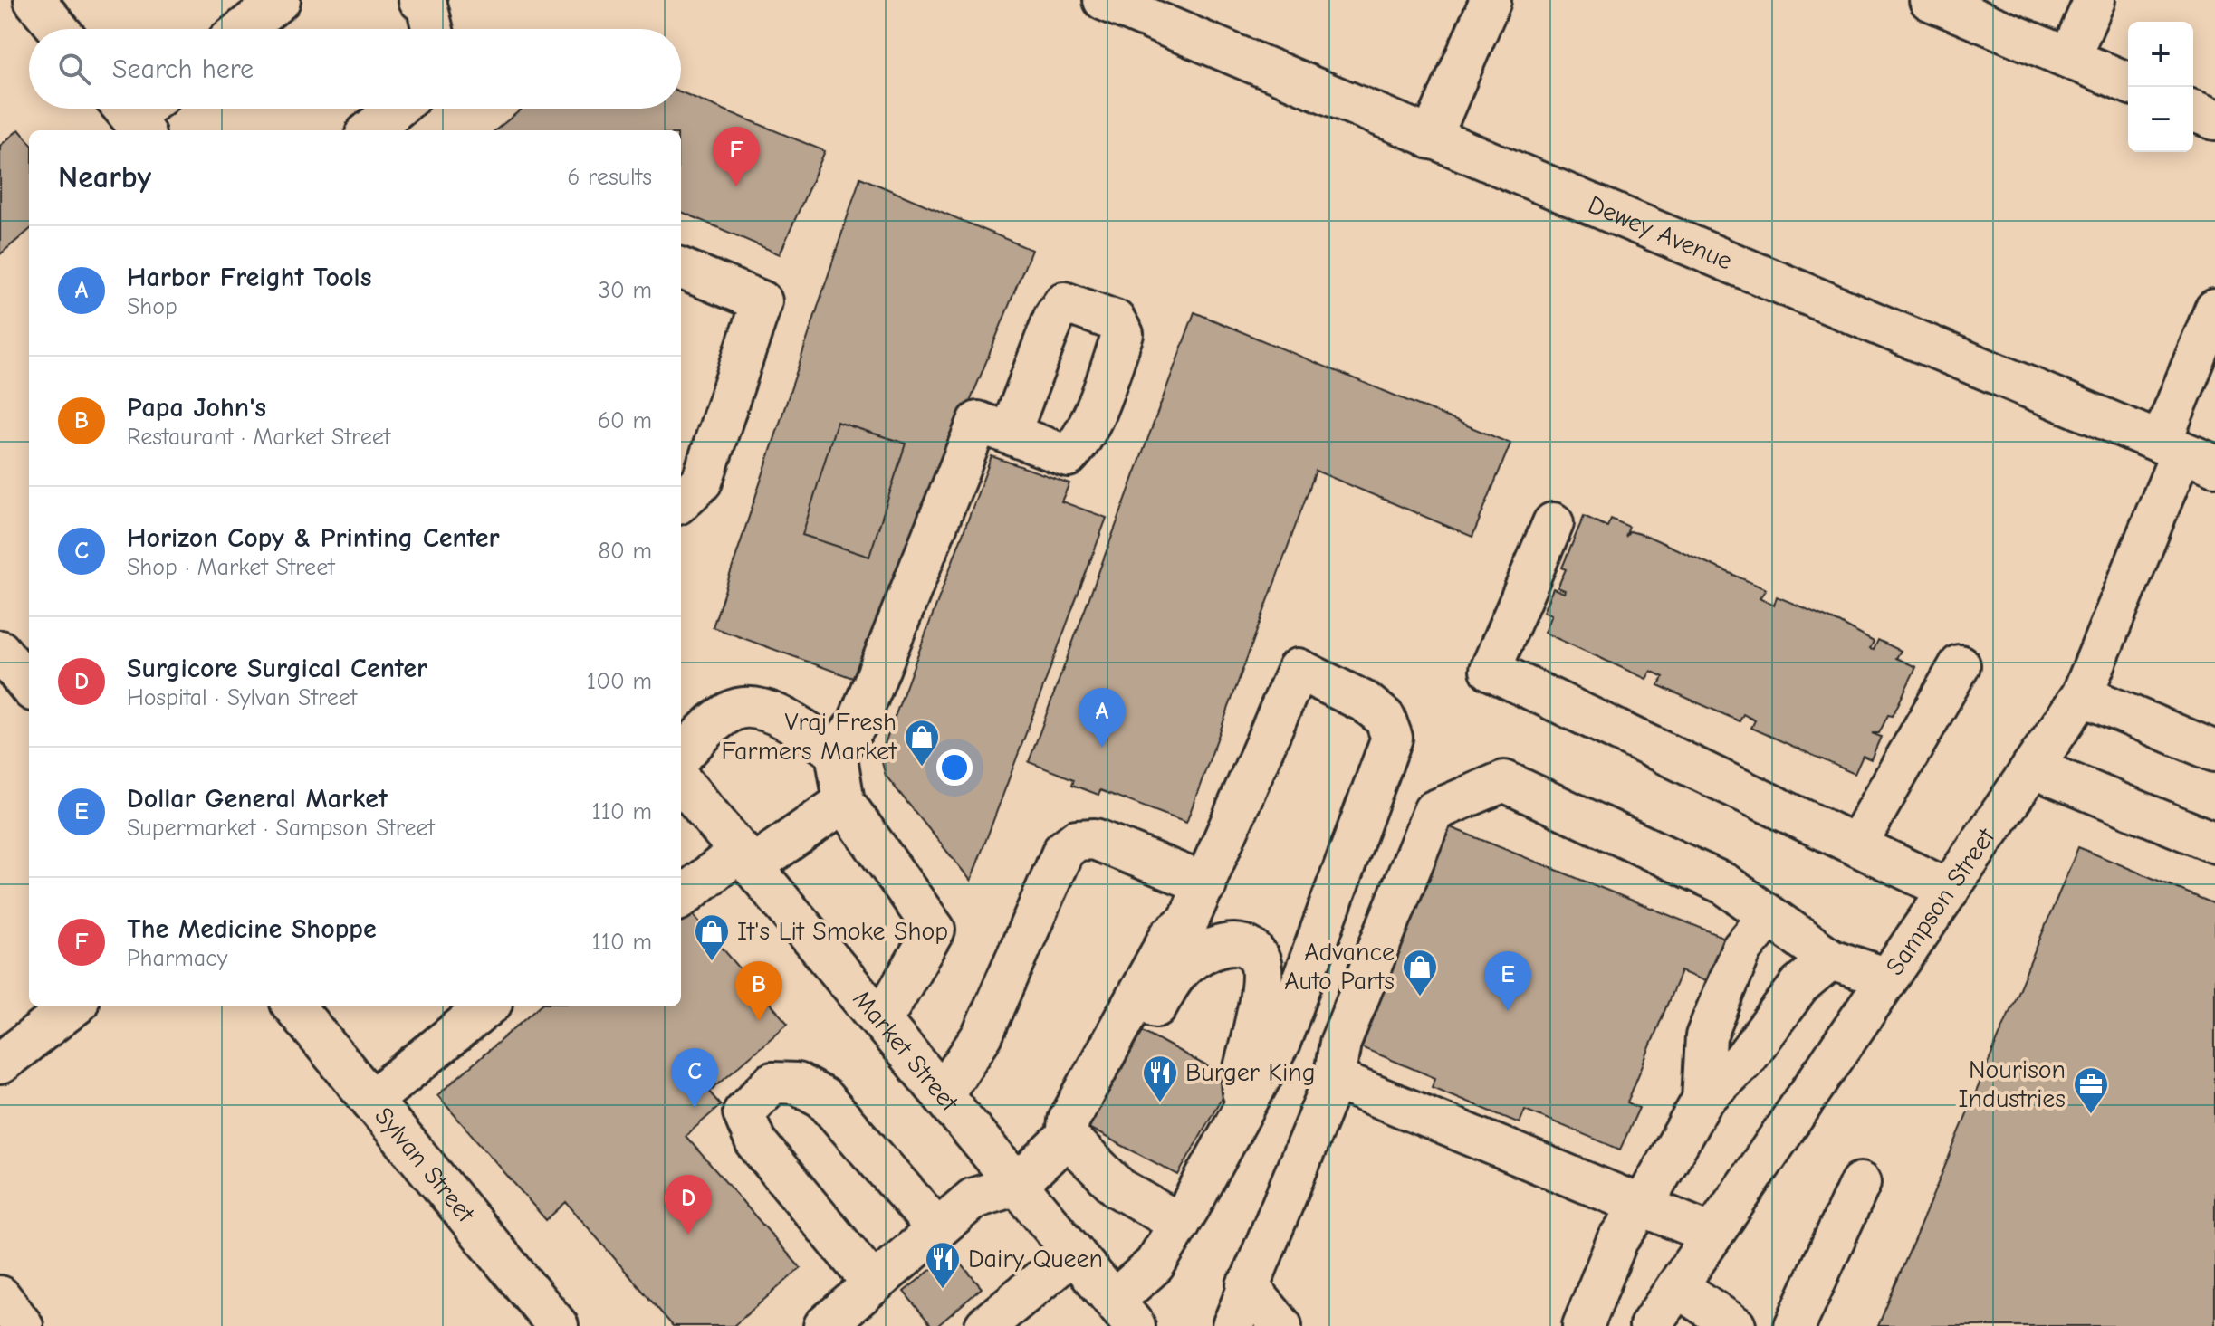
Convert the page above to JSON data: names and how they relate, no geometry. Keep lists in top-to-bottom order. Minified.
{"streets":{"street":["Dewey Avenue","Sampson Street","Market Street","Sylvan Street"]},"crossings":[["Dewey Avenue","Sampson Street"]],"places":{"shop":["Vraj Fresh Farmers Market","It's Lit Smoke Shop","Advance Auto Parts"],"restaurant":["Burger King","Dairy Queen"],"office":["Nourison Industries"]},"page":{"map_buttons":["+","−"],"search":"Search here","pins":["F","A","E","B","C","D"],"heading":["Nearby","6 results"],"list":[{"mark":"A","name":"Harbor Freight Tools","note":"Shop","value":"30 m"},{"mark":"B","name":"Papa John's","note":"Restaurant · Market Street","value":"60 m"},{"mark":"C","name":"Horizon Copy & Printing Center","note":"Shop · Market Street","value":"80 m"},{"mark":"D","name":"Surgicore Surgical Center","note":"Hospital · Sylvan Street","value":"100 m"},{"mark":"E","name":"Dollar General Market","note":"Supermarket · Sampson Street","value":"110 m"},{"mark":"F","name":"The Medicine Shoppe","note":"Pharmacy","value":"110 m"}]}}
